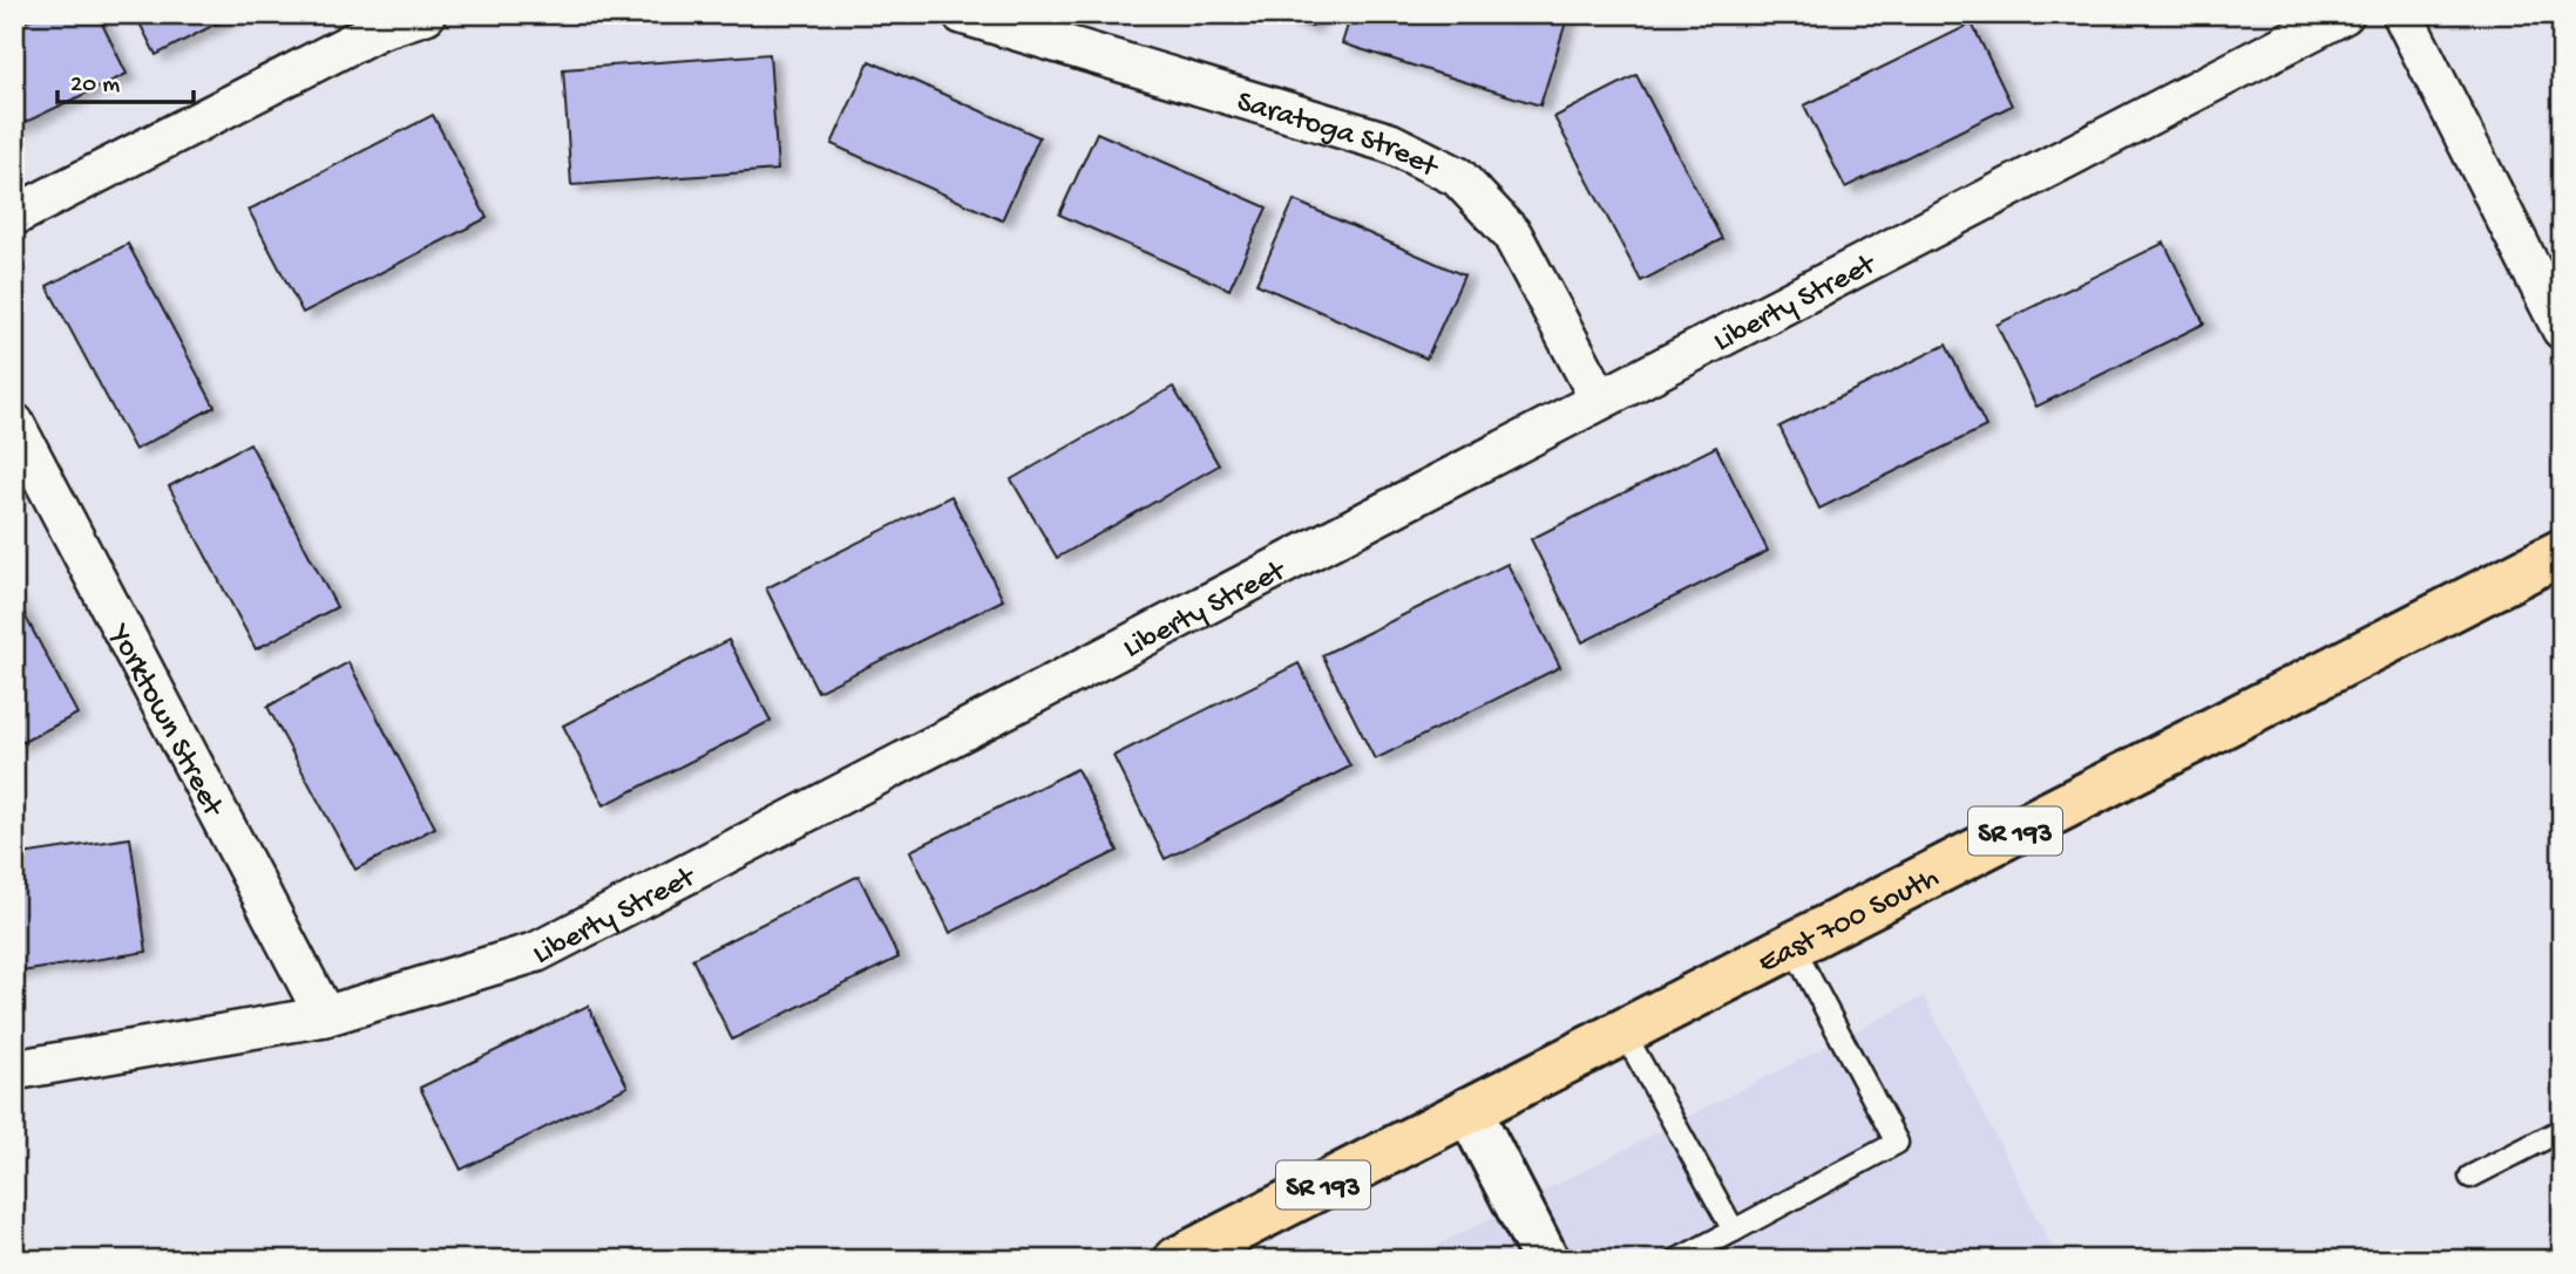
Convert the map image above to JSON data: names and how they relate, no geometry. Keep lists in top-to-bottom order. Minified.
{"streets":{"main road":["SR 193","East 700 South"],"street":["Saratoga Street","Liberty Street","Yorktown Street"]},"crossings":[["Saratoga Street","Liberty Street"],["Liberty Street","Yorktown Street"]],"scale_bar":"20 m"}
